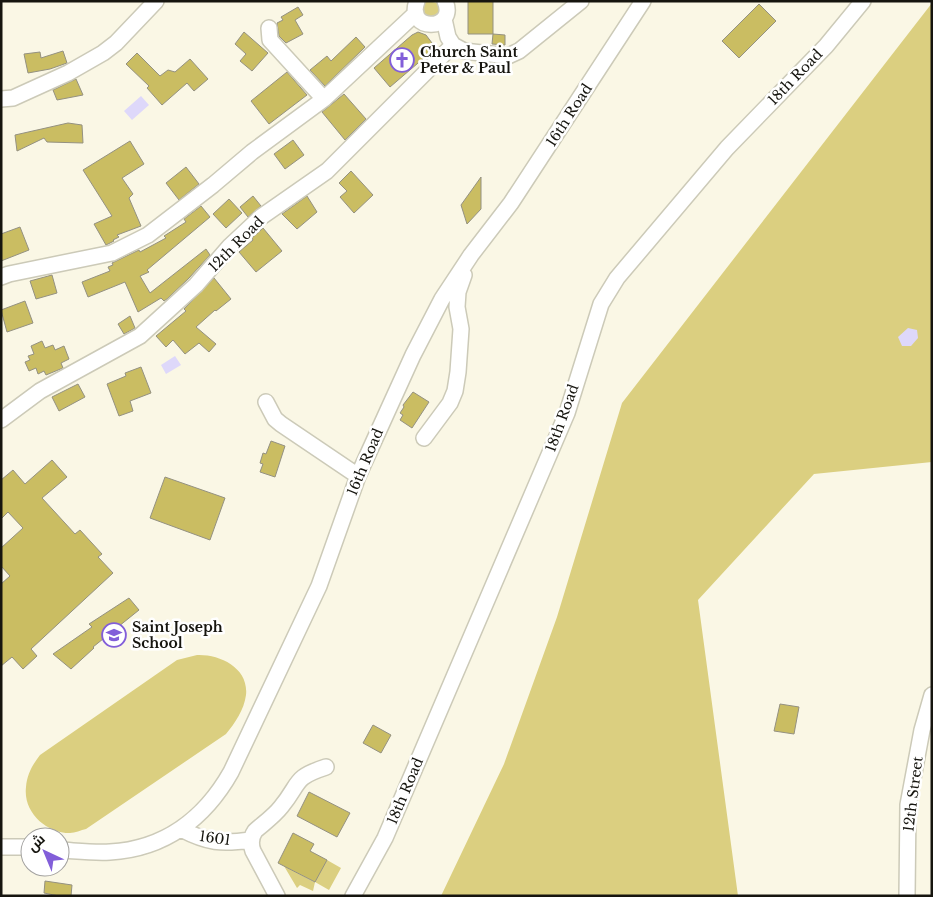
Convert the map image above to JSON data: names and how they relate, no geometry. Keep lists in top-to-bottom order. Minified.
{"streets":{"street":["18th Road","16th Road","12th Road","12th Street","1601"]},"crossings":[["16th Road","1601"]],"places":{"church":["Church Saint Peter & Paul"],"school or university":["Saint Joseph School"]},"north":"top left"}
